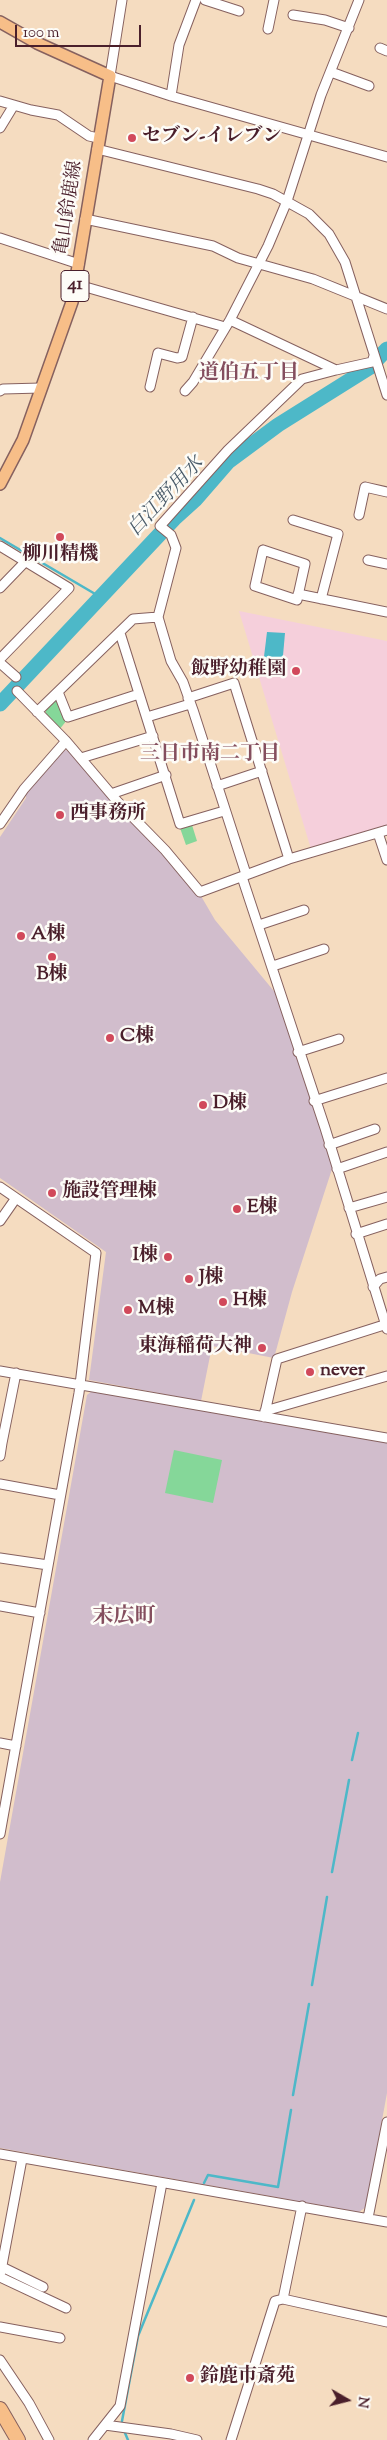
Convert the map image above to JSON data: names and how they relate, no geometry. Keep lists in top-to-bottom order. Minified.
{"streets":{"main road":["亀山鈴鹿線","41"]},"districts":["道伯五丁目","三日市南二丁目","末広町"],"water":["白江野用水"],"places":["セブン-イレブン","柳川精機","飯野幼稚園","西事務所","A棟","B棟","C棟","D棟","施設管理棟","E棟","I棟","J棟","H棟","M棟","東海稲荷大神","never","鈴鹿市斎苑"],"scale_bar":"100 m","north":"right"}
